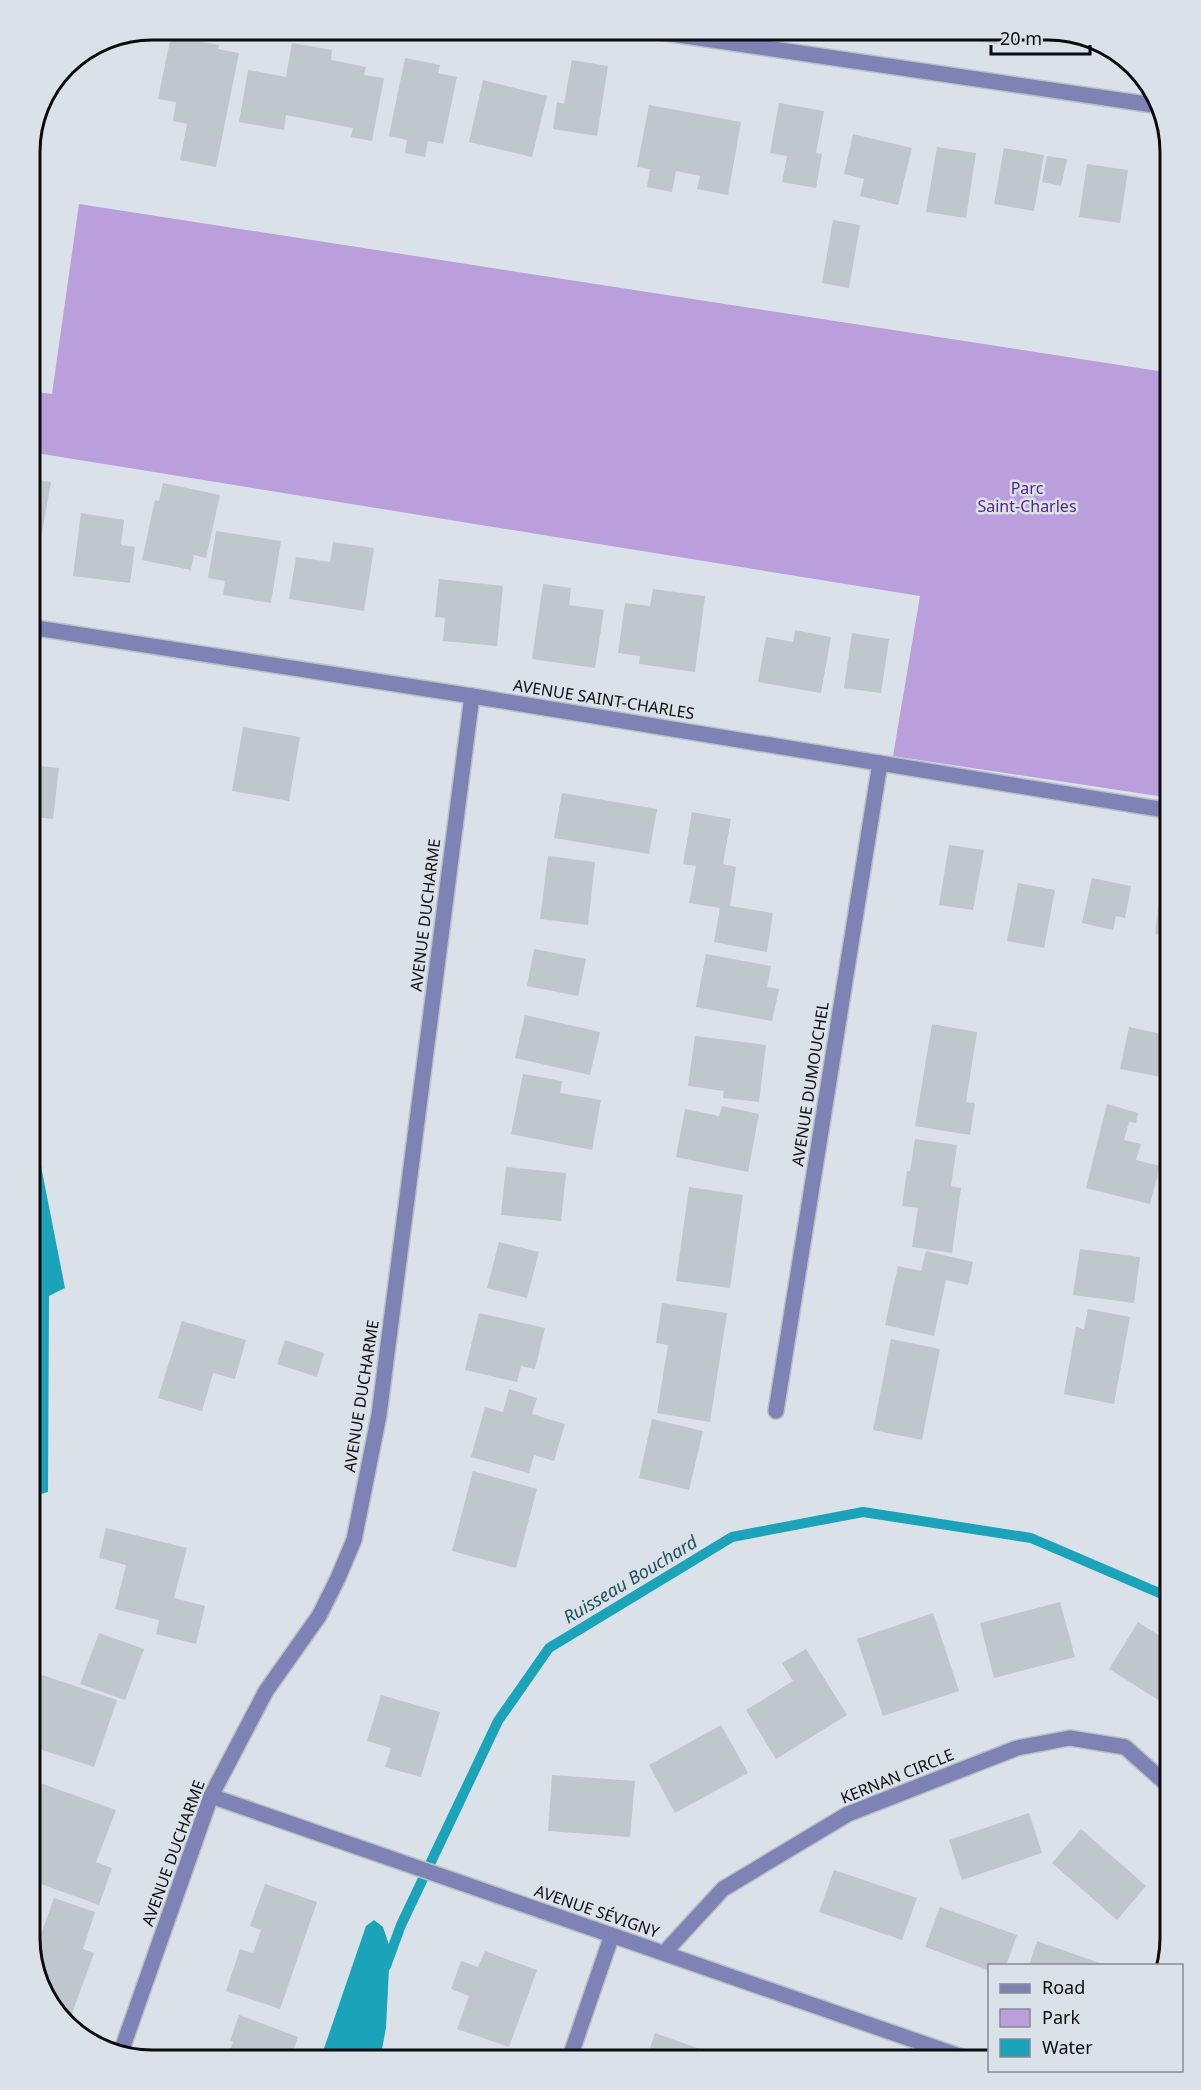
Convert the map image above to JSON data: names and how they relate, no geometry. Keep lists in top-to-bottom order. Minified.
{"streets":{"street":["AVENUE SAINT-CHARLES","AVENUE DUCHARME","AVENUE DUMOUCHEL","KERNAN CIRCLE","AVENUE SÉVIGNY"]},"crossings":[["AVENUE SAINT-CHARLES","AVENUE DUCHARME"],["AVENUE SAINT-CHARLES","AVENUE DUMOUCHEL"],["AVENUE DUCHARME","AVENUE SÉVIGNY"],["KERNAN CIRCLE","AVENUE SÉVIGNY"]],"water":["Ruisseau Bouchard"],"parks":["Parc Saint-Charles"],"legend":["Road","Park","Water"],"scale_bar":"20 m"}
